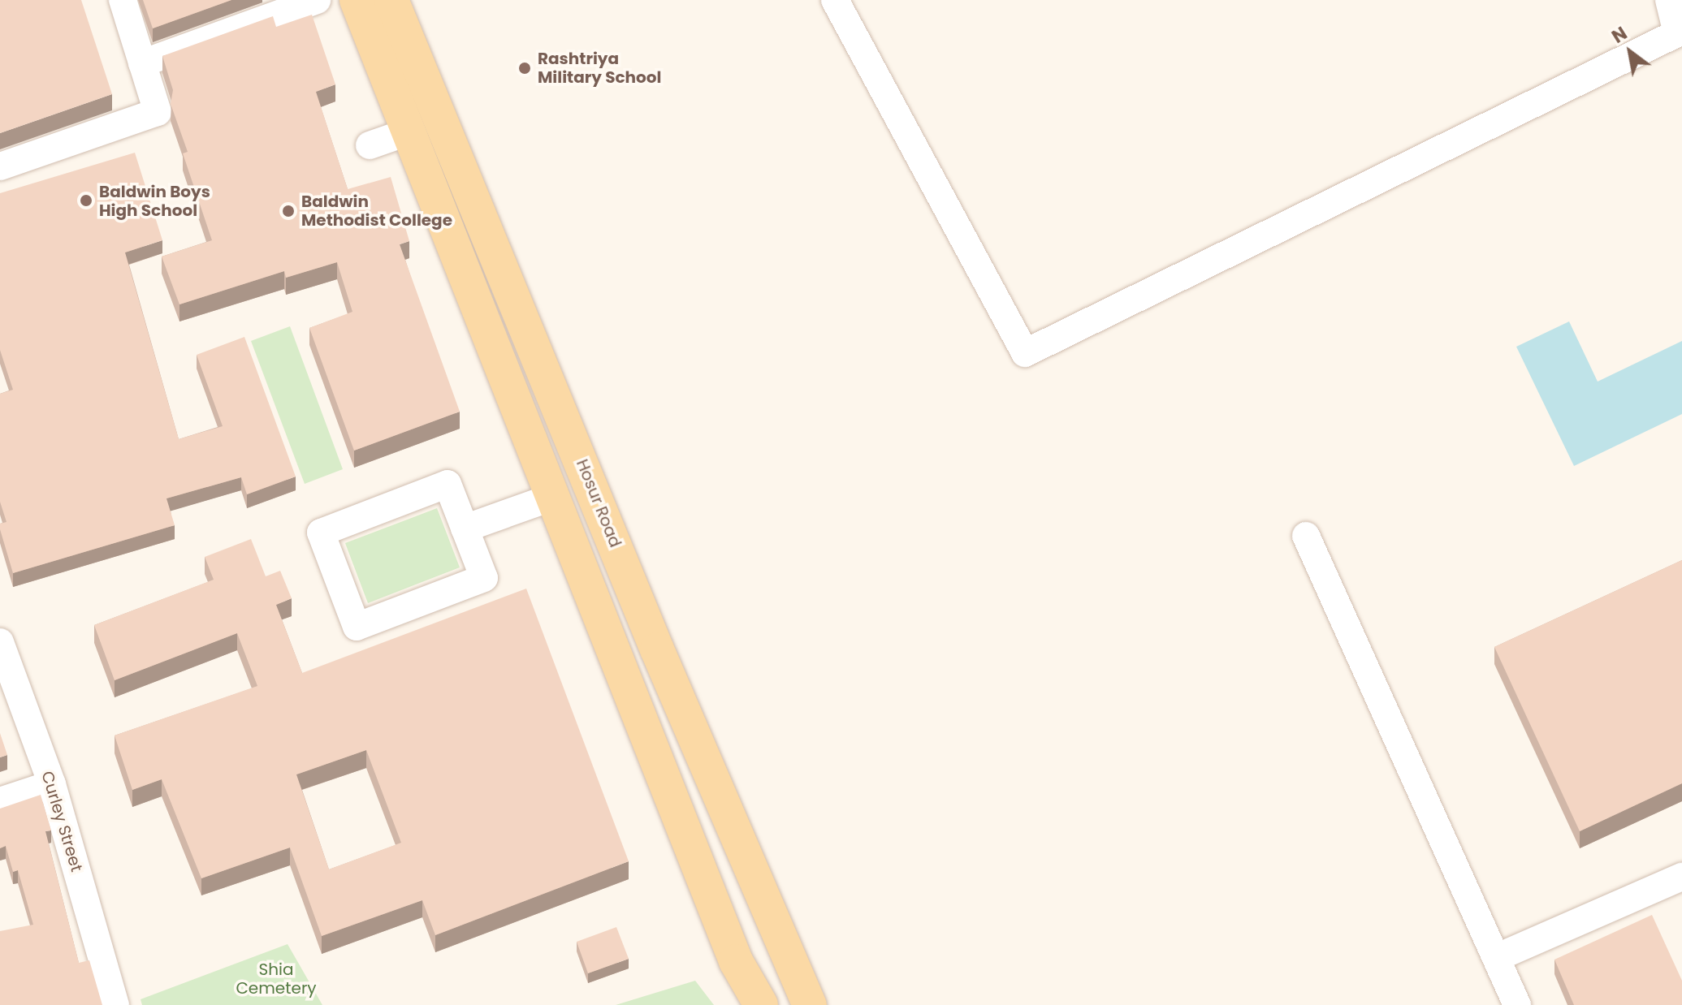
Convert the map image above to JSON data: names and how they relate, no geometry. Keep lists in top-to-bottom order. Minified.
{"streets":{"main road":["Hosur Road"],"street":["Curley Street"]},"parks":["Shia Cemetery"],"places":["Rashtriya Military School","Baldwin Boys High School","Baldwin Methodist College"],"north":"top left"}
